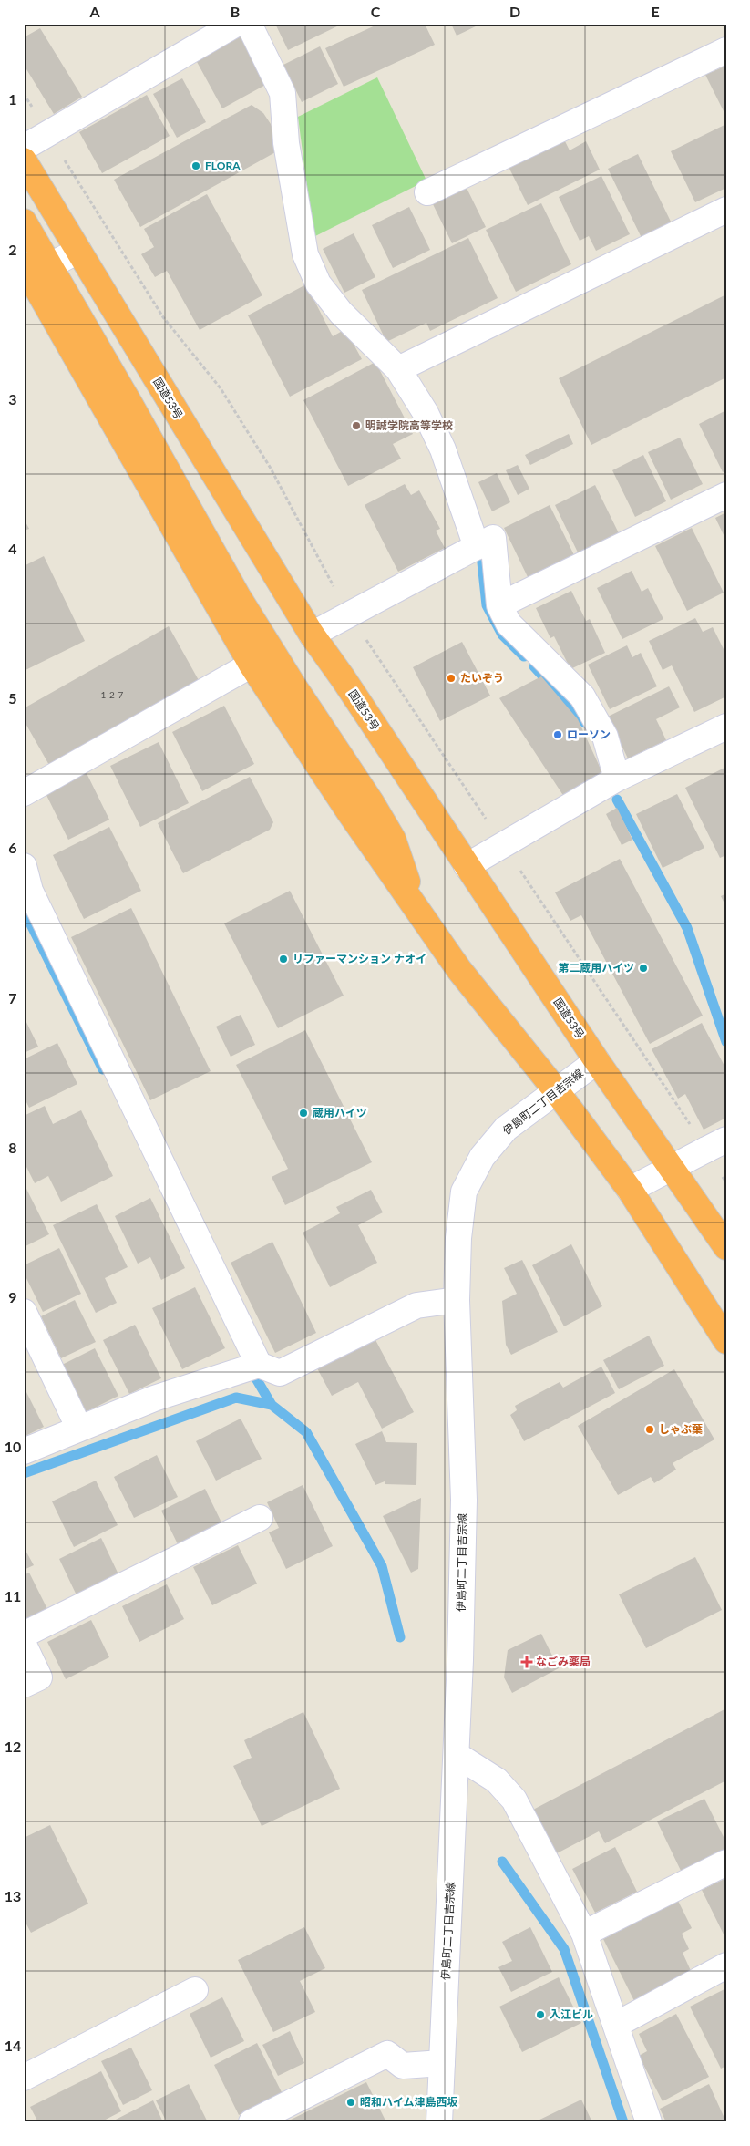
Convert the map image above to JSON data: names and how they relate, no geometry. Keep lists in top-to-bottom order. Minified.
{"streets":{"highway":["国道53号"],"street":["伊島町二丁目吉宗線"]},"crossings":[["国道53号","伊島町二丁目吉宗線"]],"places":{"other":["FLORA","明誠学院高等学校","たいぞう","ローソン","リファーマンション ナオイ","第二蔵用ハイツ","蔵用ハイツ","しゃぶ葉","入江ビル","昭和ハイム津島西坂"],"health":["なごみ薬局"]},"house_numbers":["1-2-7"],"grid":{"columns":["A","B","C","D","E"],"rows":["1","2","3","4","5","6","7","8","9","10","11","12","13","14"]}}
